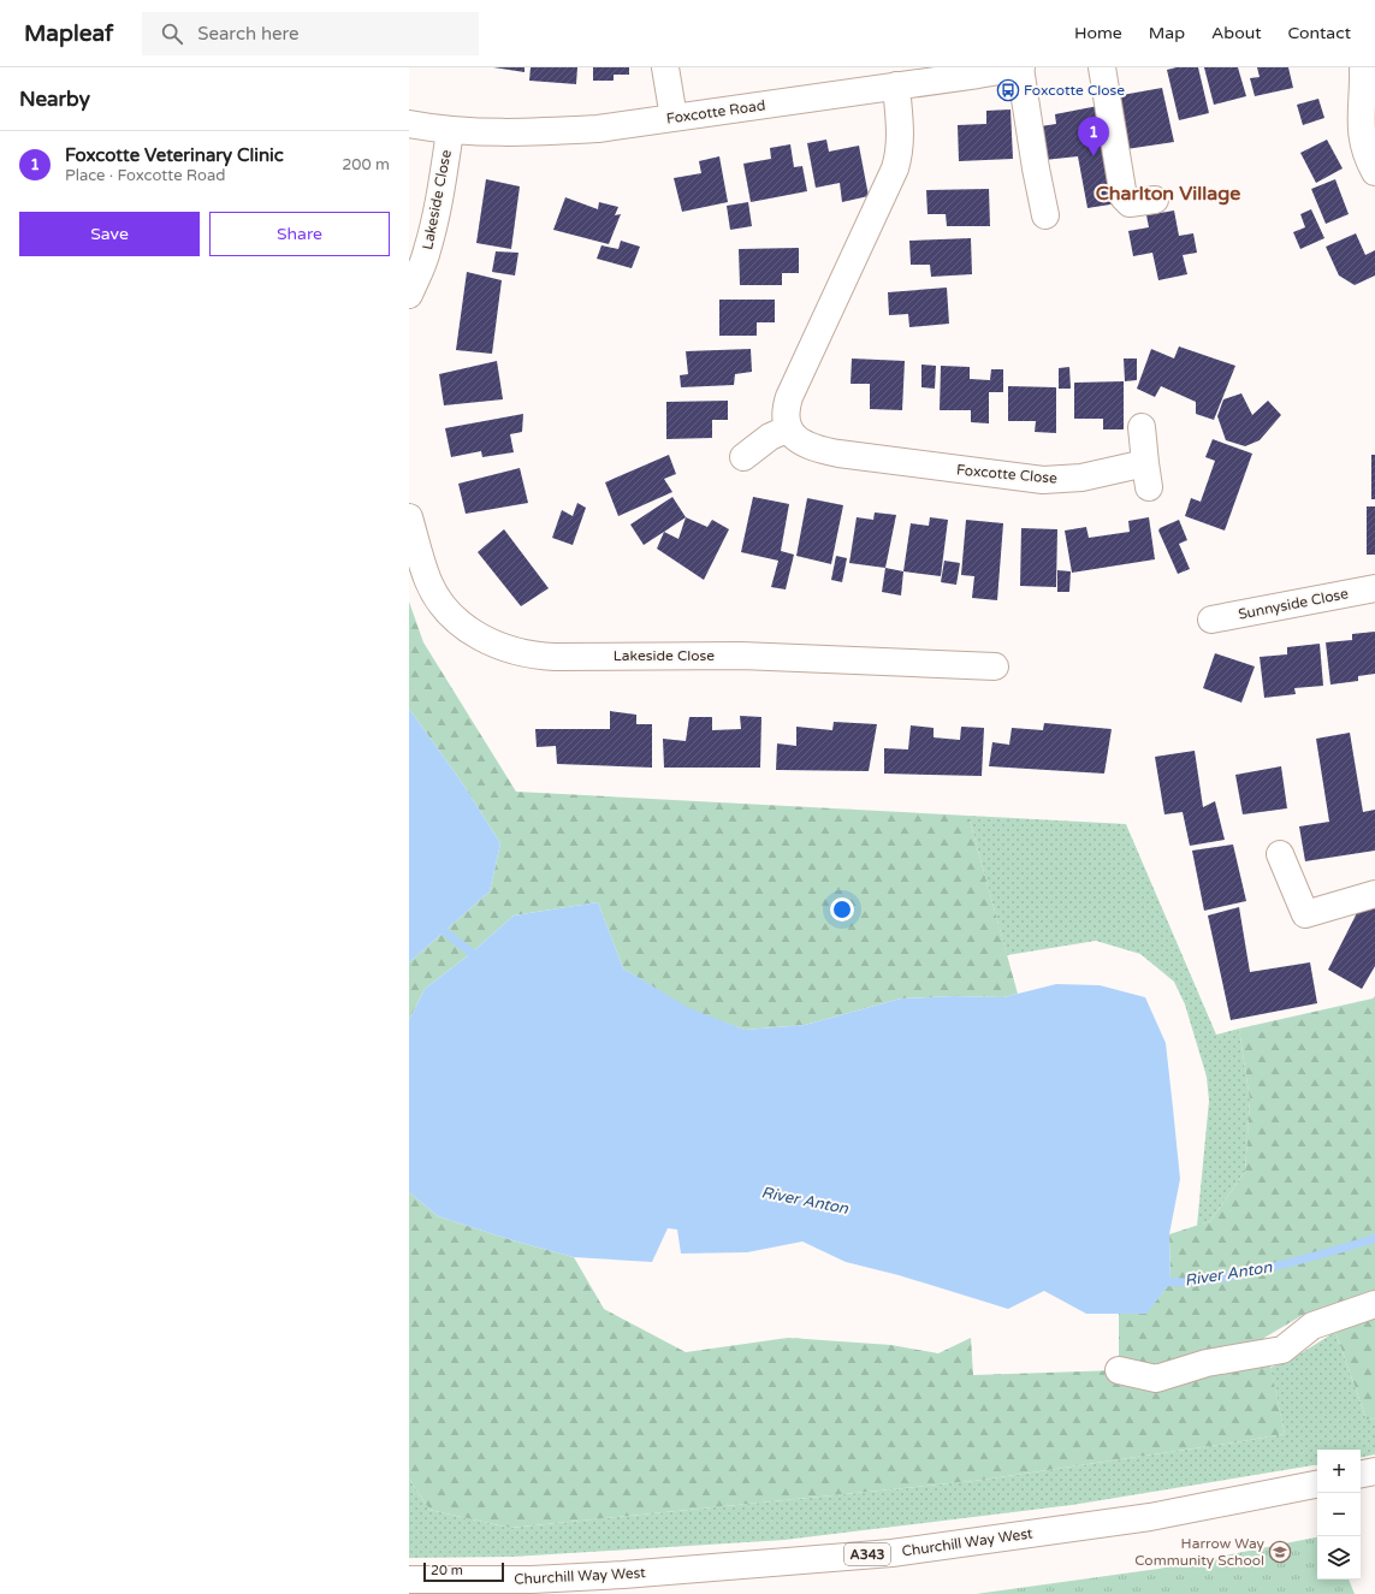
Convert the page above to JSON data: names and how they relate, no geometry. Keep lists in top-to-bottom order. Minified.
{"streets":{"street":["Foxcotte Road","Lakeside Close","Foxcotte Close","Sunnyside Close","Churchill Way West","A343"]},"crossings":[["Foxcotte Road","Lakeside Close"]],"districts":["Charlton Village"],"water":["River Anton"],"places":{"bus stop":["Foxcotte Close"],"school or university":["Harrow Way Community School"]},"scale_bar":"20 m","page":{"header":"Mapleaf","search":"Search here","nav":["Home","Map","About","Contact"],"heading":"Nearby","pins":"1","list":[{"mark":"1","name":"Foxcotte Veterinary Clinic","note":"Place · Foxcotte Road","value":"200 m"}],"buttons":["Save","Share"],"map_buttons":["+","−"],"scale":"20 m"}}
